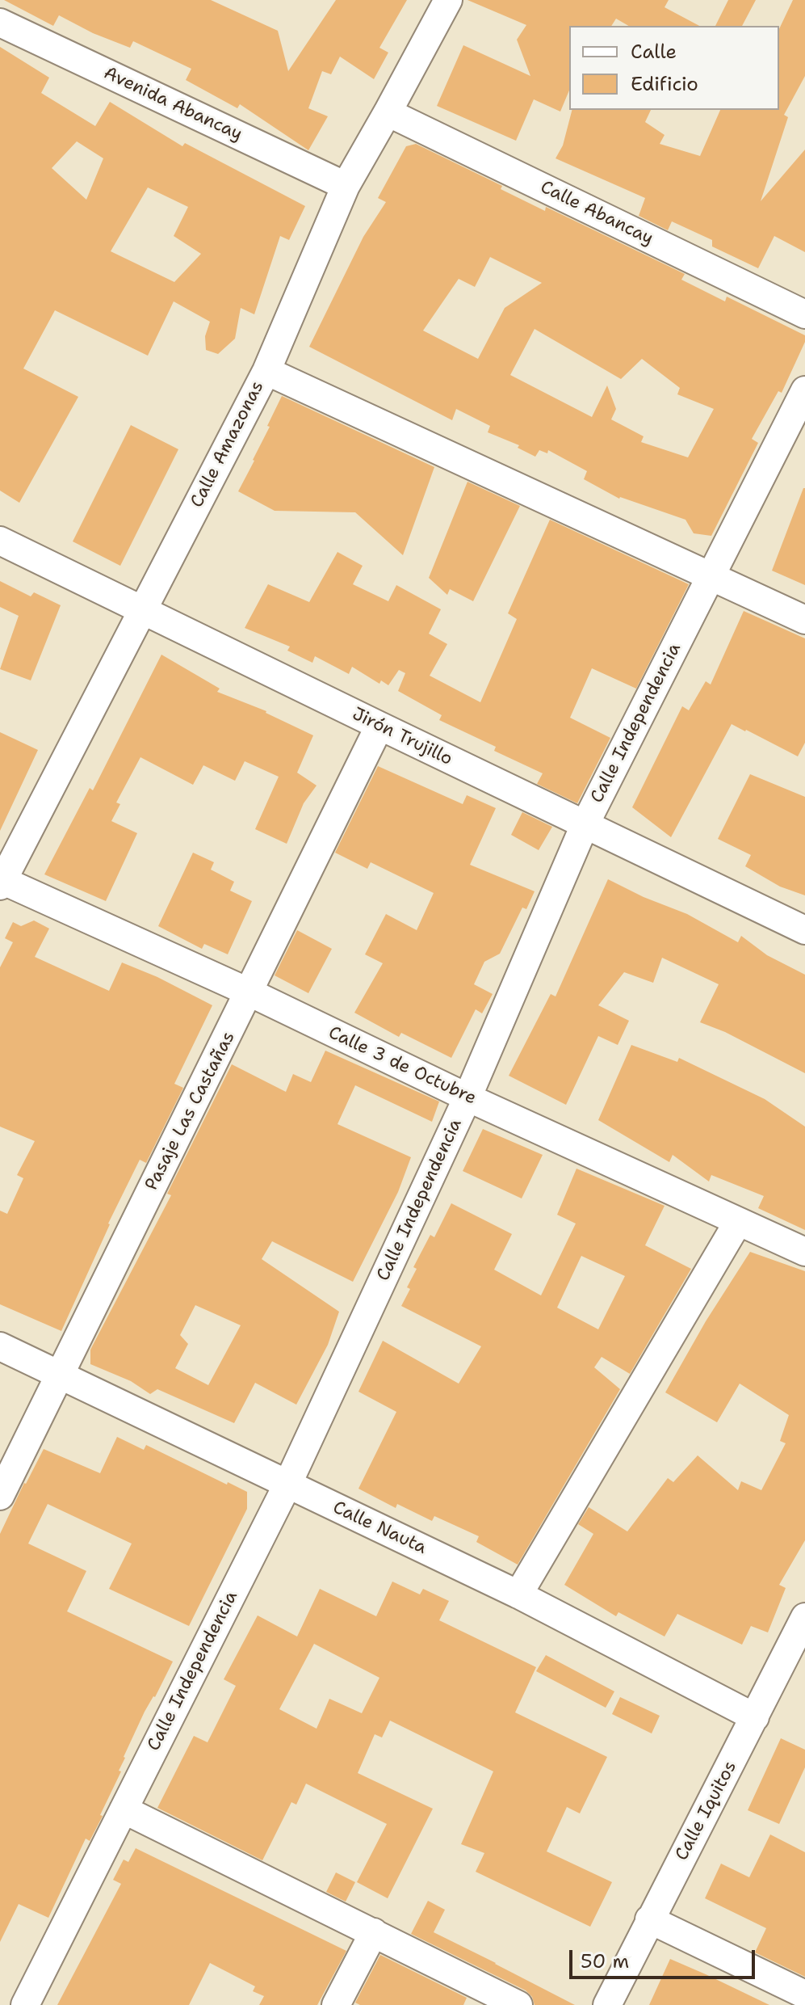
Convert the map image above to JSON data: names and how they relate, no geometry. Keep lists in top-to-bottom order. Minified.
{"streets":{"street":["Avenida Abancay","Calle Abancay","Calle Amazonas","Calle Independencia","Jirón Trujillo","Calle 3 de Octubre","Pasaje Las Castañas","Calle Nauta","Calle Iquitos"]},"crossings":[["Avenida Abancay","Calle Amazonas"],["Calle Abancay","Calle Amazonas"],["Calle Amazonas","Jirón Trujillo"],["Calle Amazonas","Calle 3 de Octubre"],["Calle Independencia","Jirón Trujillo"],["Calle Independencia","Calle 3 de Octubre"],["Calle Independencia","Calle Nauta"],["Jirón Trujillo","Pasaje Las Castañas"],["Calle 3 de Octubre","Pasaje Las Castañas"],["Pasaje Las Castañas","Calle Nauta"],["Calle Nauta","Calle Iquitos"]],"legend":["Calle","Edificio"],"scale_bar":"50 m"}
